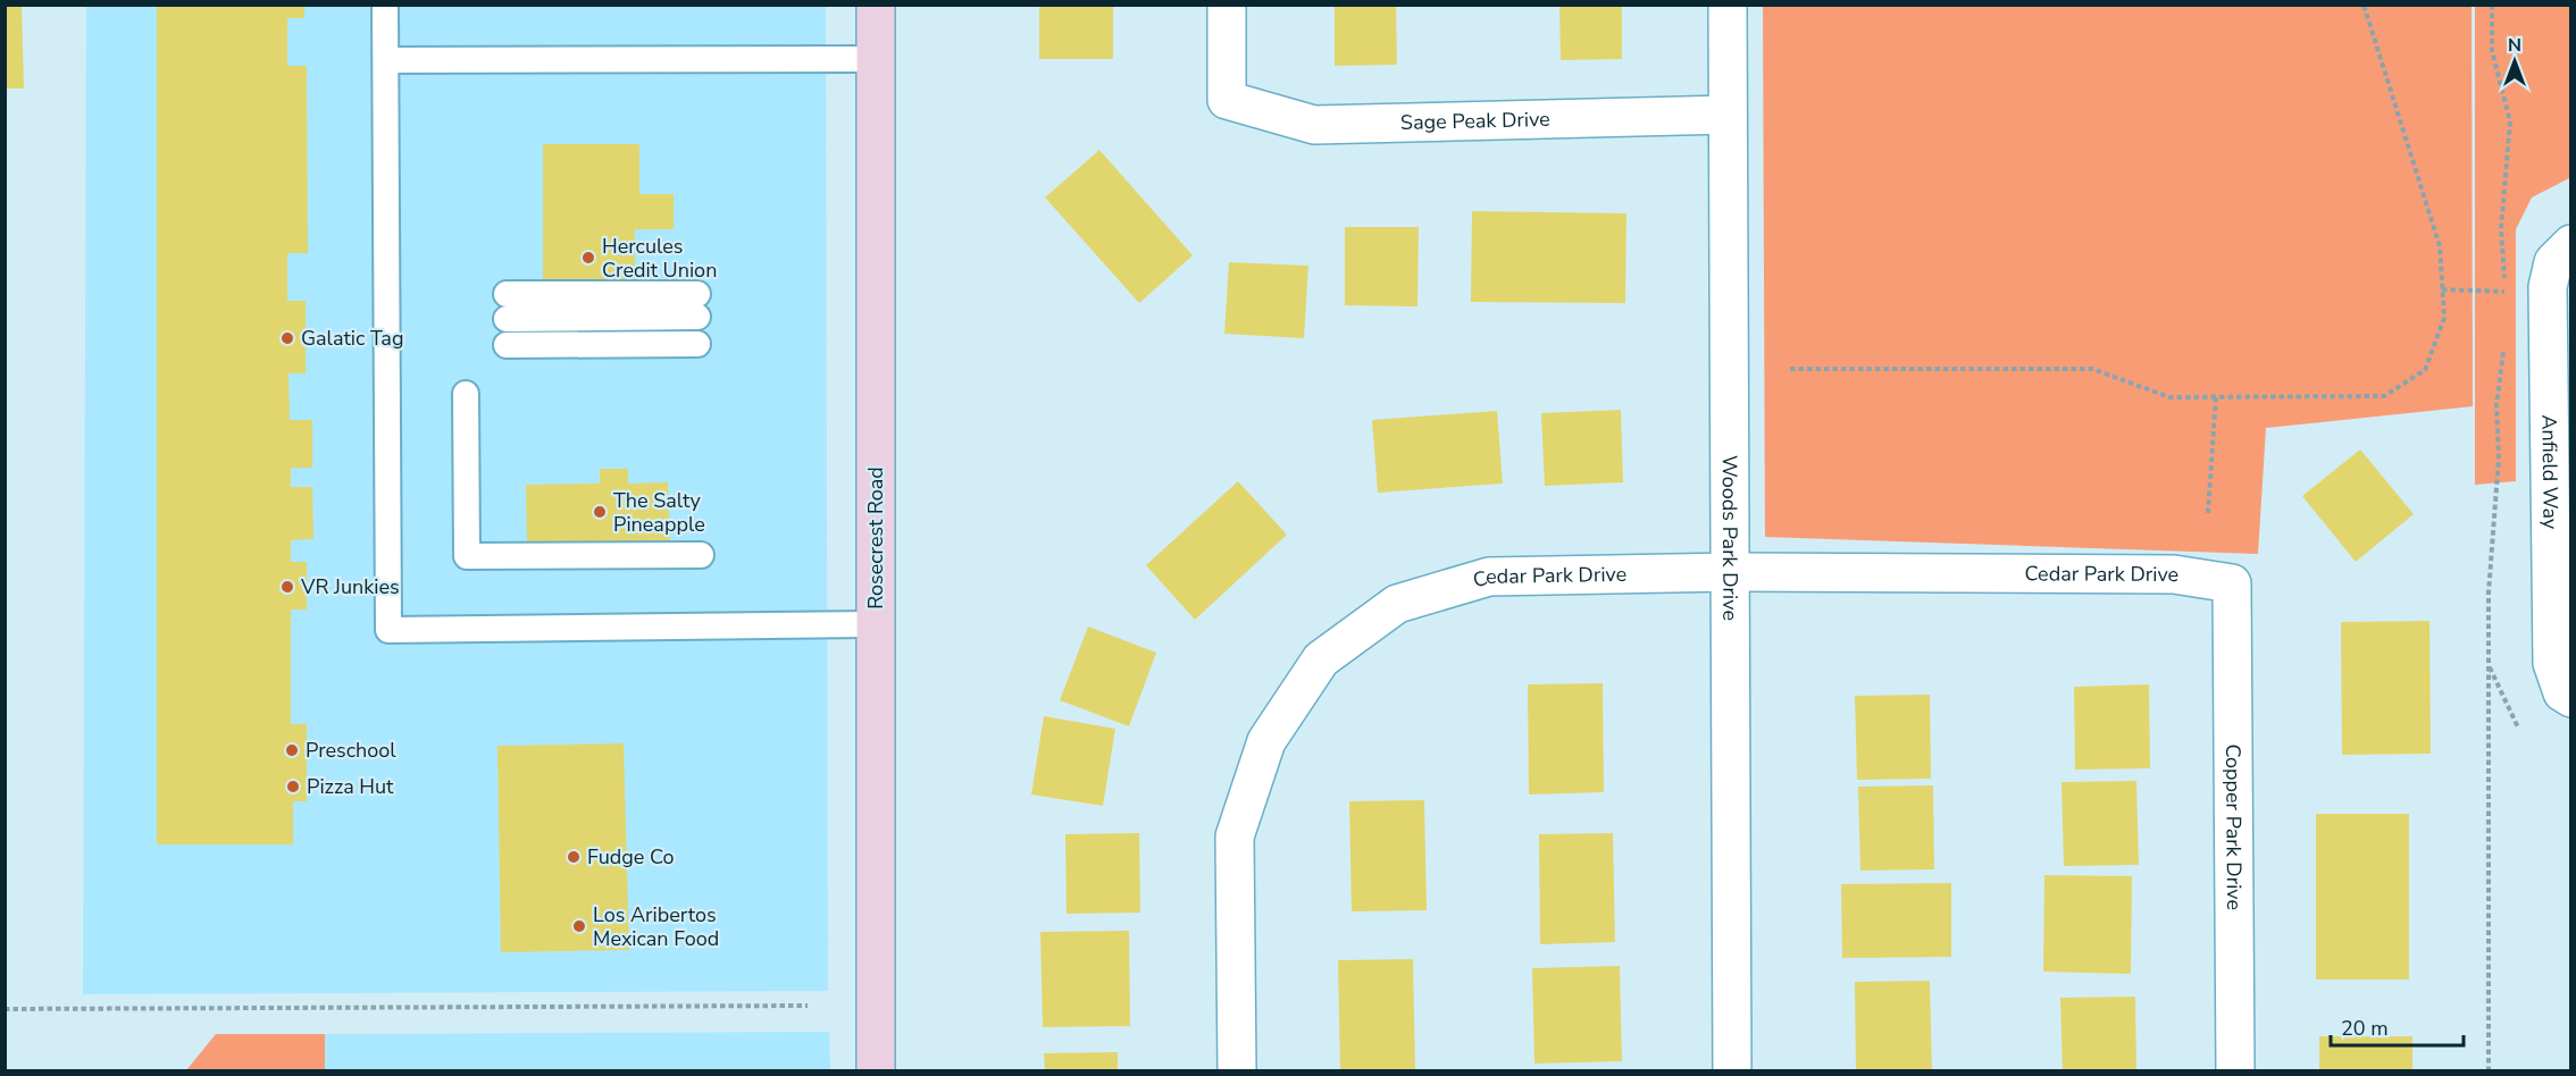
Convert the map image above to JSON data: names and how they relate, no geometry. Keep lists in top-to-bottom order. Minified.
{"streets":{"main road":["Rosecrest Road"],"street":["Sage Peak Drive","Anfield Way","Woods Park Drive","Cedar Park Drive","Copper Park Drive"]},"crossings":[["Sage Peak Drive","Woods Park Drive"],["Woods Park Drive","Cedar Park Drive"],["Cedar Park Drive","Copper Park Drive"]],"places":["Hercules Credit Union","Galatic Tag","The Salty Pineapple","VR Junkies","Preschool","Pizza Hut","Fudge Co","Los Aribertos Mexican Food"],"scale_bar":"20 m","north":"top"}
